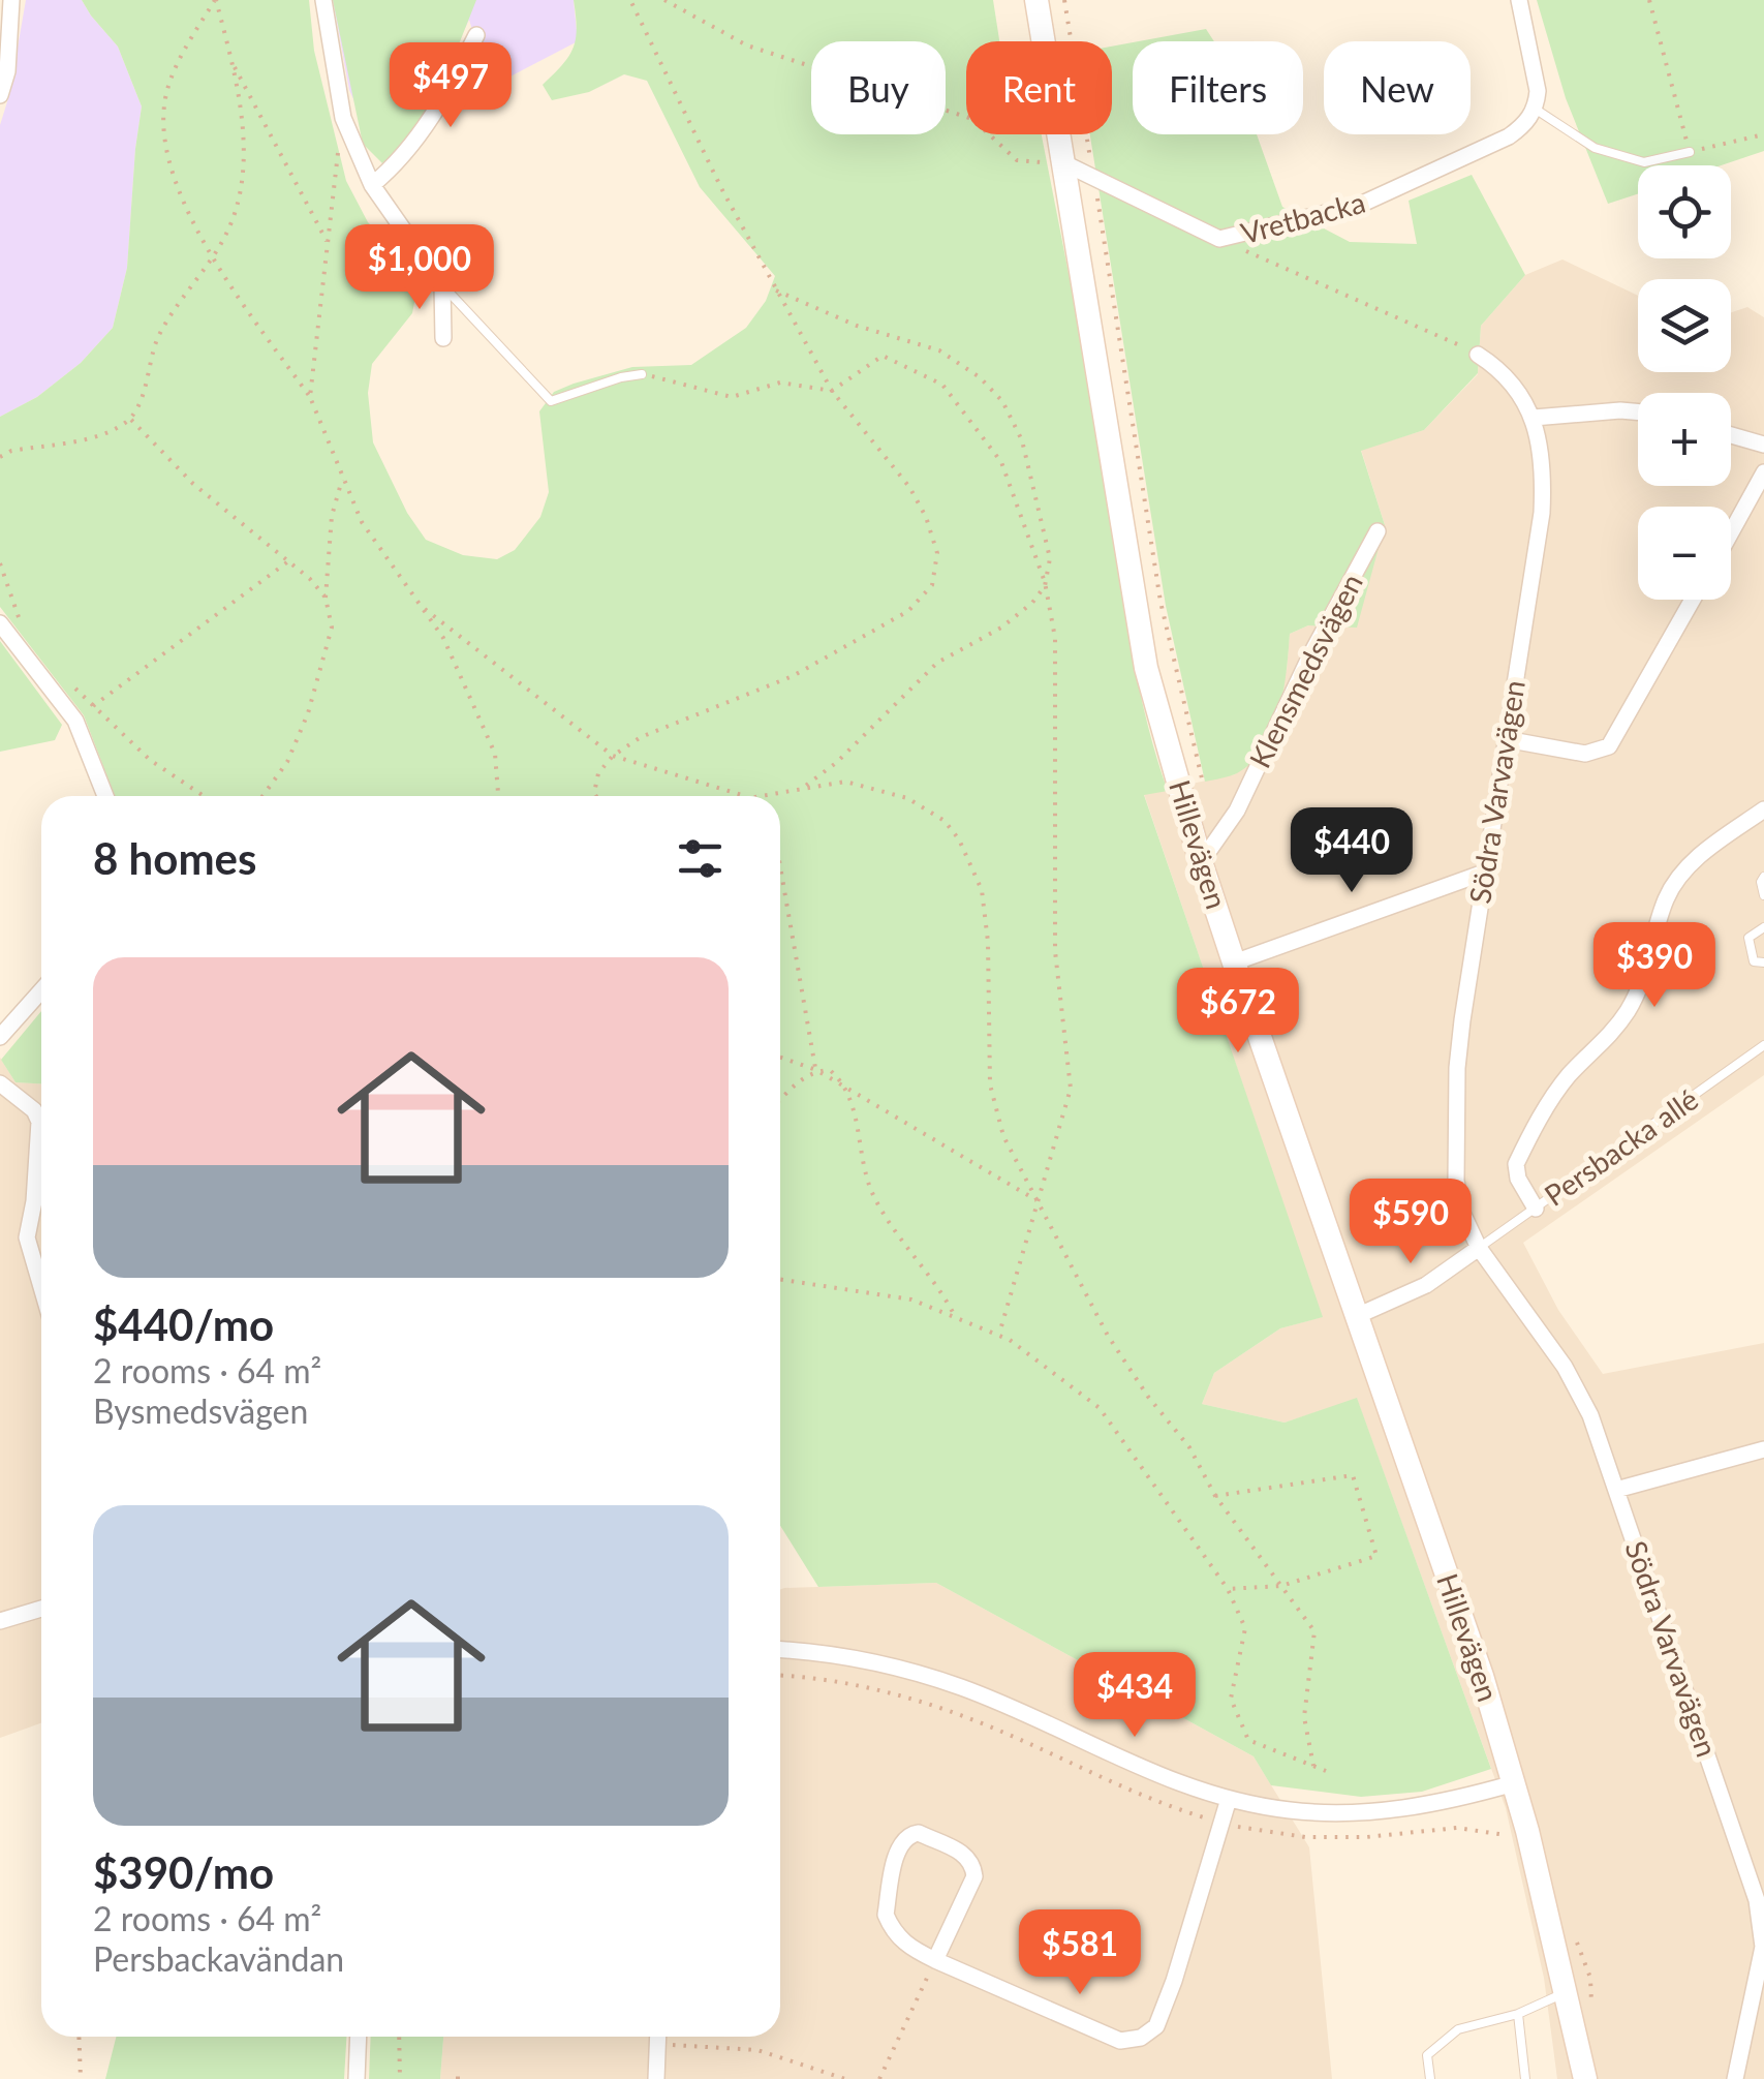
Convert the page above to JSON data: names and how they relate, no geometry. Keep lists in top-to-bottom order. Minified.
{"streets":{"street":["Vretbacka","Klensmedsvägen","Södra Varvavägen","Hillevägen"],"lane":["Persbacka allé"]},"crossings":[["Vretbacka","Hillevägen"],["Klensmedsvägen","Hillevägen"],["Södra Varvavägen","Persbacka allé"]],"page":{"chip":["Buy","Rent","Filters","New"],"price":["$497","$1,000","$440","$390","$672","$590","$434","$581"],"map_buttons":["+","−"],"heading":"8 homes","list":[{"name":"$440/mo","note":"2 rooms · 64 m² · Bysmedsvägen"},{"name":"$390/mo","note":"2 rooms · 64 m² · Persbackavändan"}]}}
